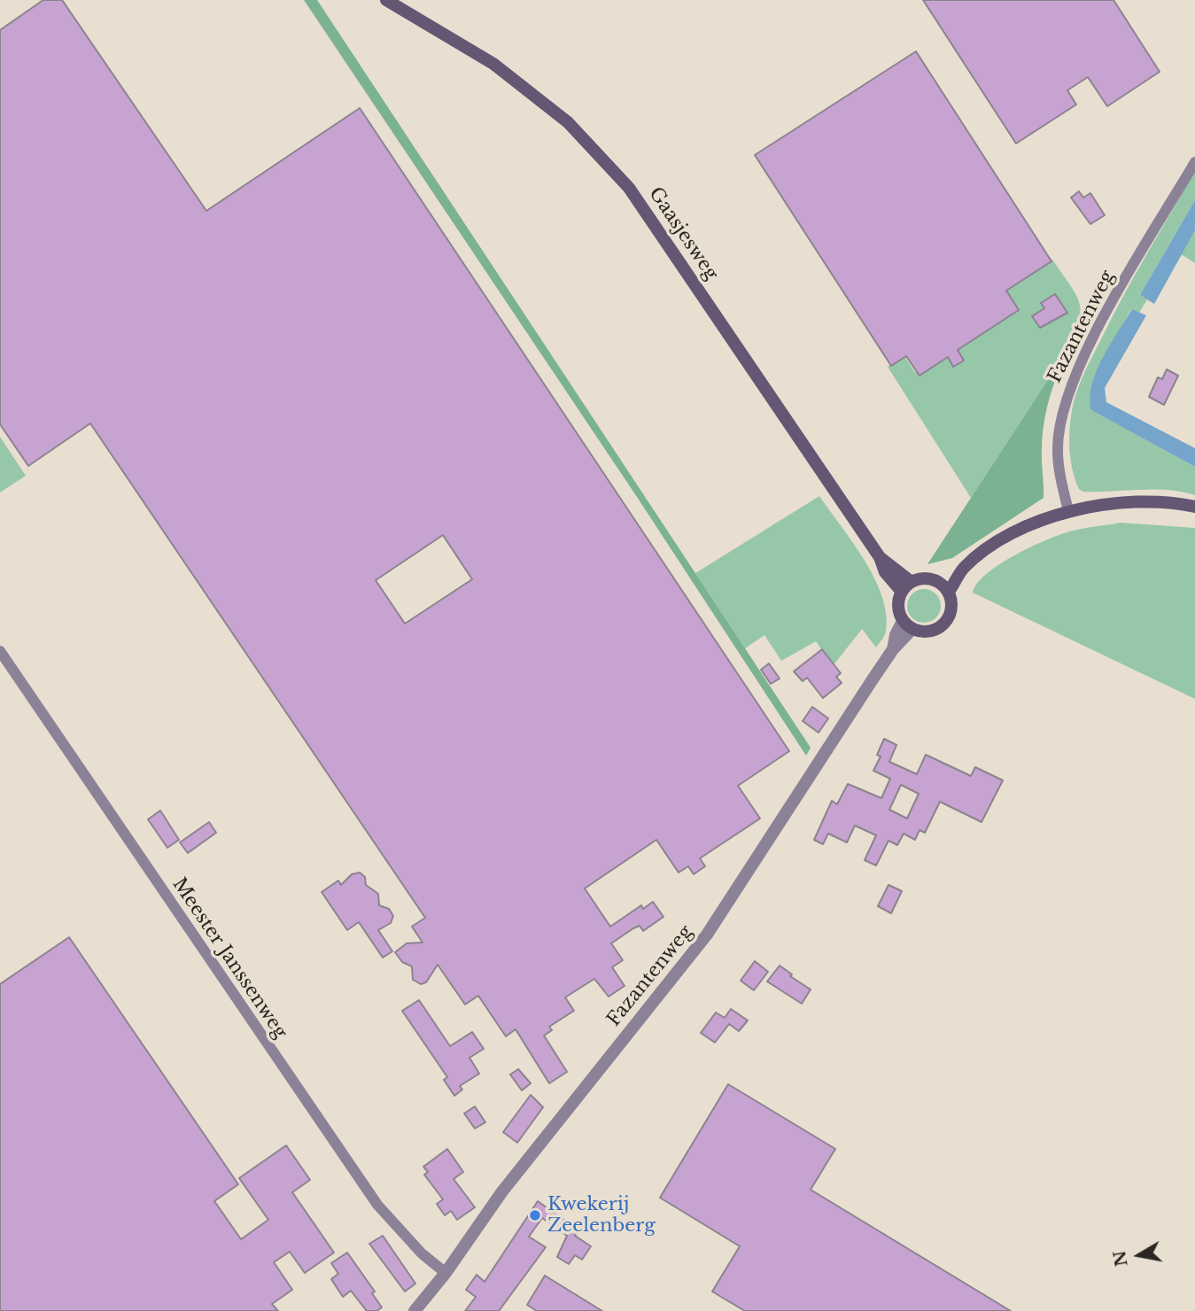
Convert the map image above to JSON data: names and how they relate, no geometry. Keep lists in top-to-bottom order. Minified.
{"streets":{"main road":["Gaasjesweg"],"street":["Fazantenweg","Meester Janssenweg"]},"crossings":[["Gaasjesweg","Fazantenweg"],["Fazantenweg","Meester Janssenweg"]],"places":["Kwekerij Zeelenberg"],"north":"left"}
